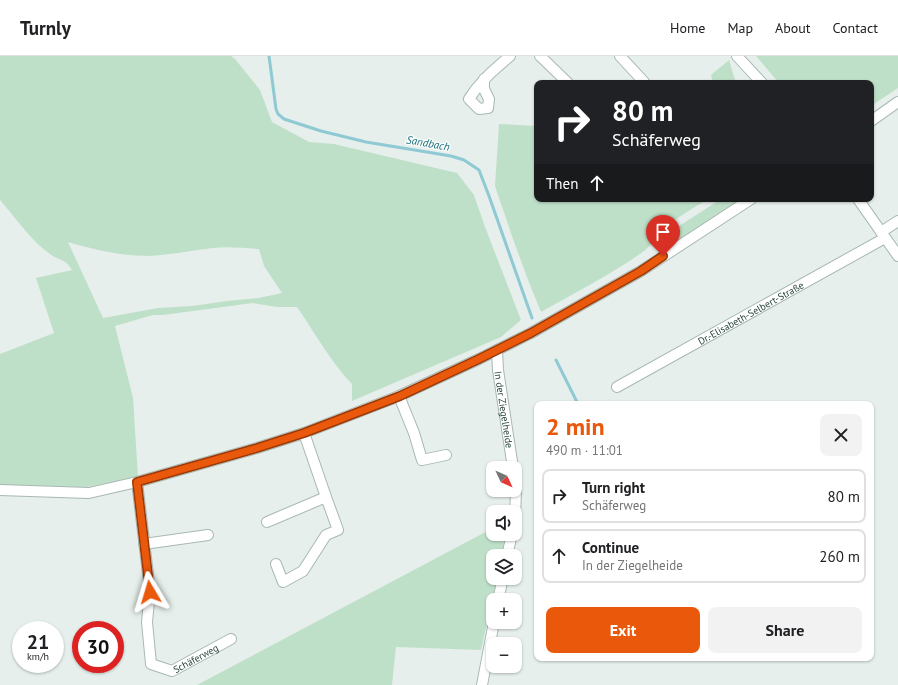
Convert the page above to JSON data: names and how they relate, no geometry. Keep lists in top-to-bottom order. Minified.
{"streets":{"street":["Dr.-Elisabeth-Selbert-Straße","In der Ziegelheide","Schäferweg"]},"water":["Sandbach"],"north":"bottom right","page":{"header":"Turnly","nav":["Home","Map","About","Contact"],"turn":["80 m","Schäferweg"],"then":"Then","heading":["2 min","490 m · 11:01"],"map_buttons":["+","−"],"list":[{"name":"Turn right","note":"Schäferweg","value":"80 m"},{"name":"Continue","note":"In der Ziegelheide","value":"260 m"}],"buttons":["Exit","Share"],"speed":"21 km/h","limit":"30"}}
